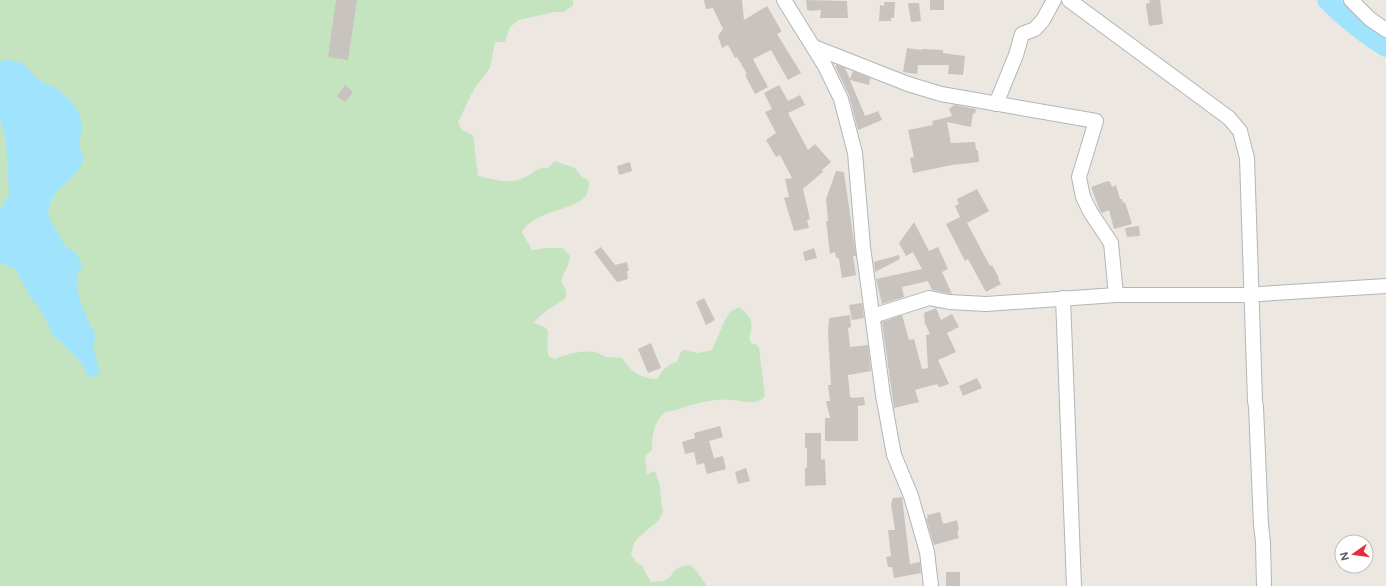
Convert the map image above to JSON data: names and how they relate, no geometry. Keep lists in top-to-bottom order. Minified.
{"north":"left"}
